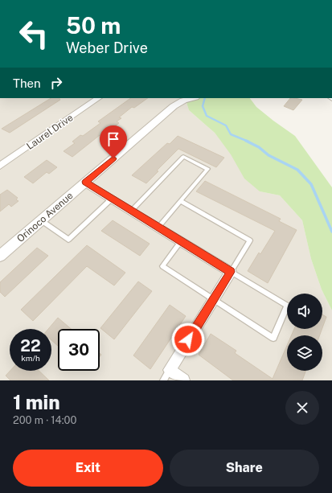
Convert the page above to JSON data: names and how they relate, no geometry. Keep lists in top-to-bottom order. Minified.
{"streets":{"street":["Laurel Drive","Orinoco Avenue"]},"page":{"turn":["50 m","Weber Drive"],"then":"Then","speed":"22 km/h","limit":"30","heading":["1 min","200 m · 14:00"],"buttons":["Exit","Share"]}}
